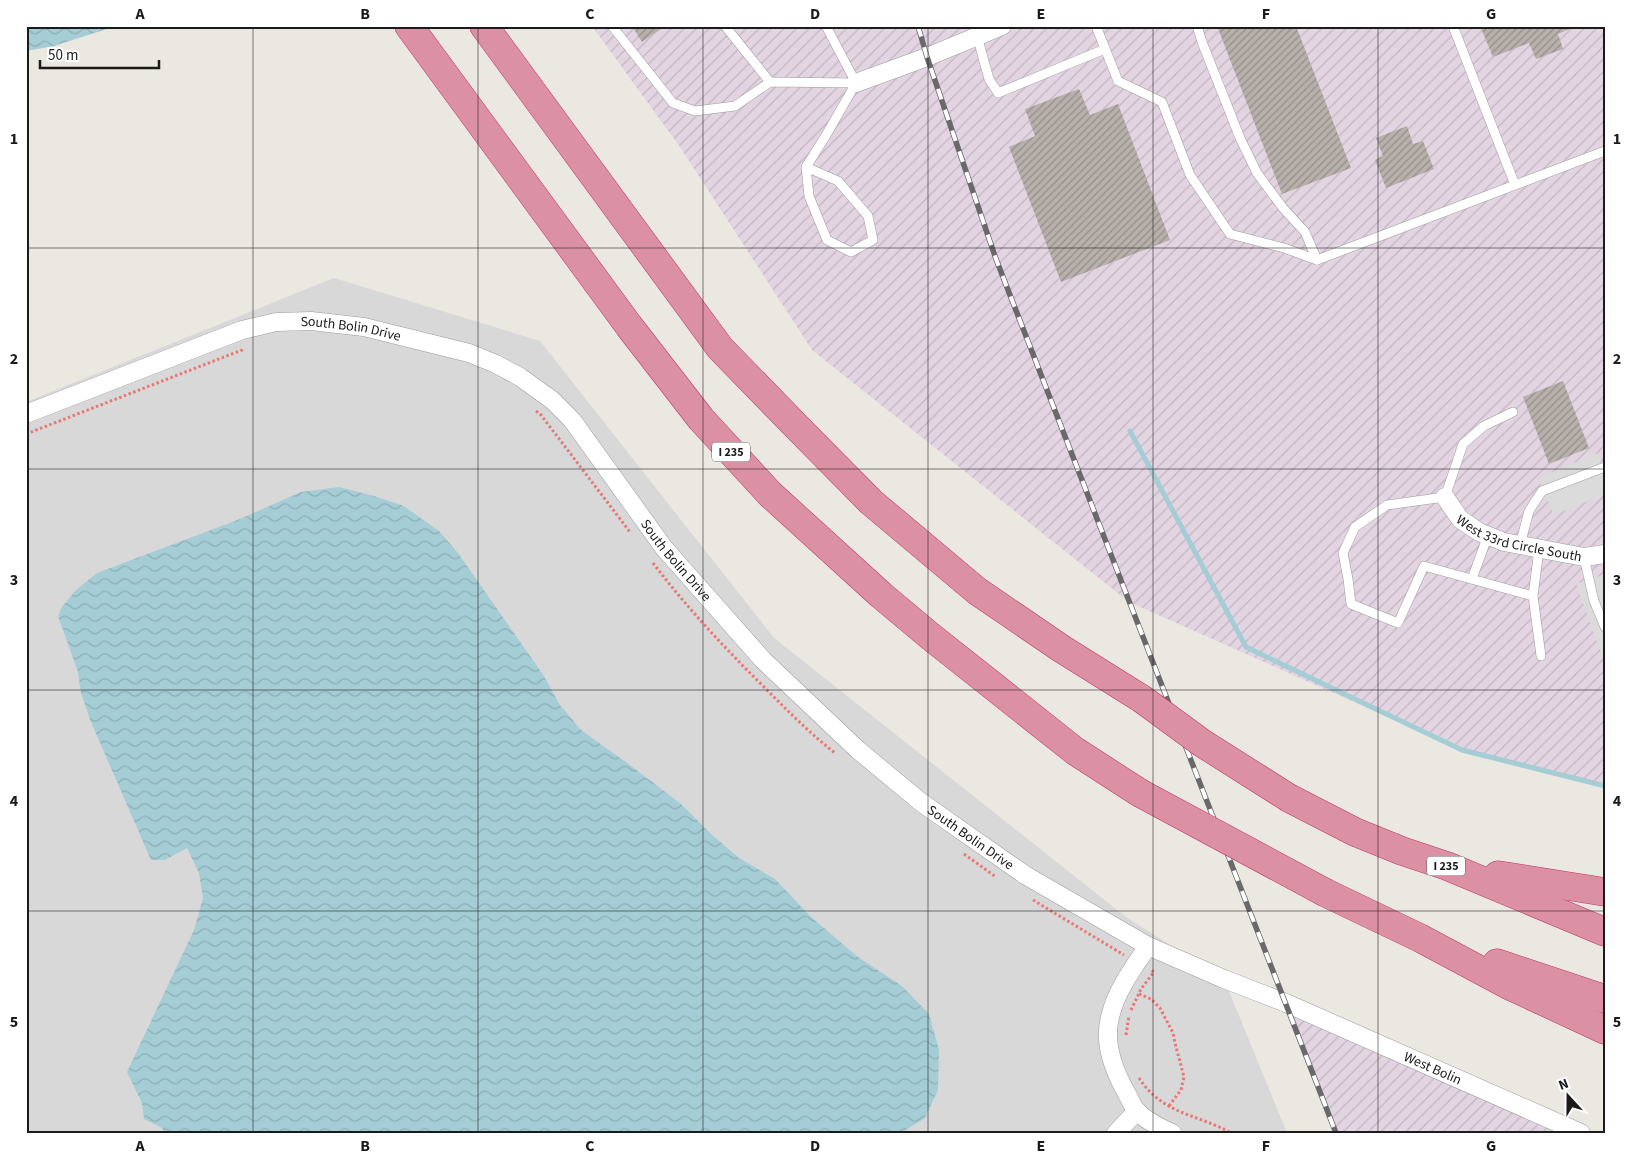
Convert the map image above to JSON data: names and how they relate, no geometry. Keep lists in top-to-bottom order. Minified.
{"streets":{"highway":["I 235"],"street":["South Bolin Drive","West 33rd Circle South","West Bolin"]},"crossings":[["South Bolin Drive","West Bolin"]],"scale_bar":"50 m","north":"top","grid":{"columns":["A","B","C","D","E","F","G"],"rows":["1","2","3","4","5"]}}
